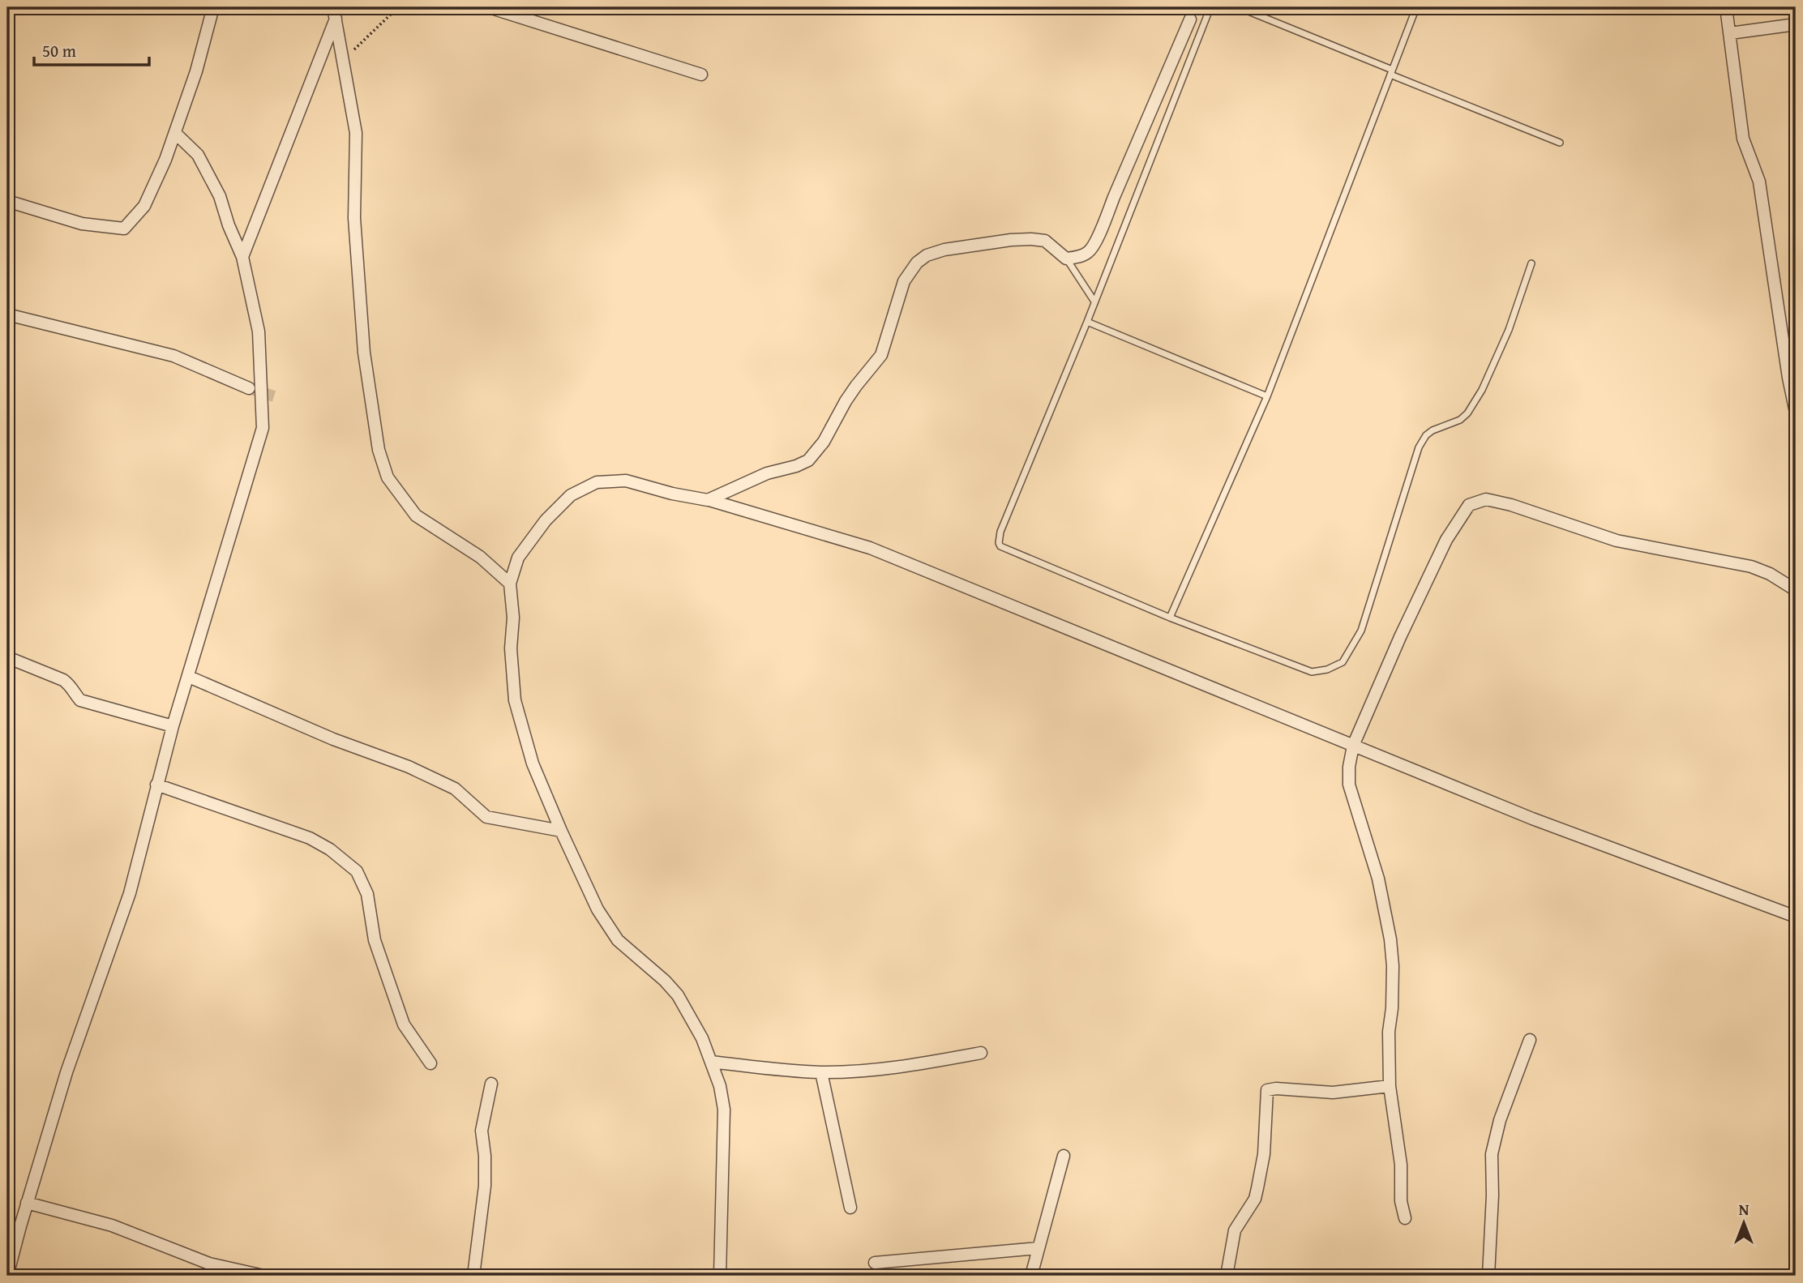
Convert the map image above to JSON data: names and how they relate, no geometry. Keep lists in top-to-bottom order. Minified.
{"scale_bar":"50 m","north":"top"}
